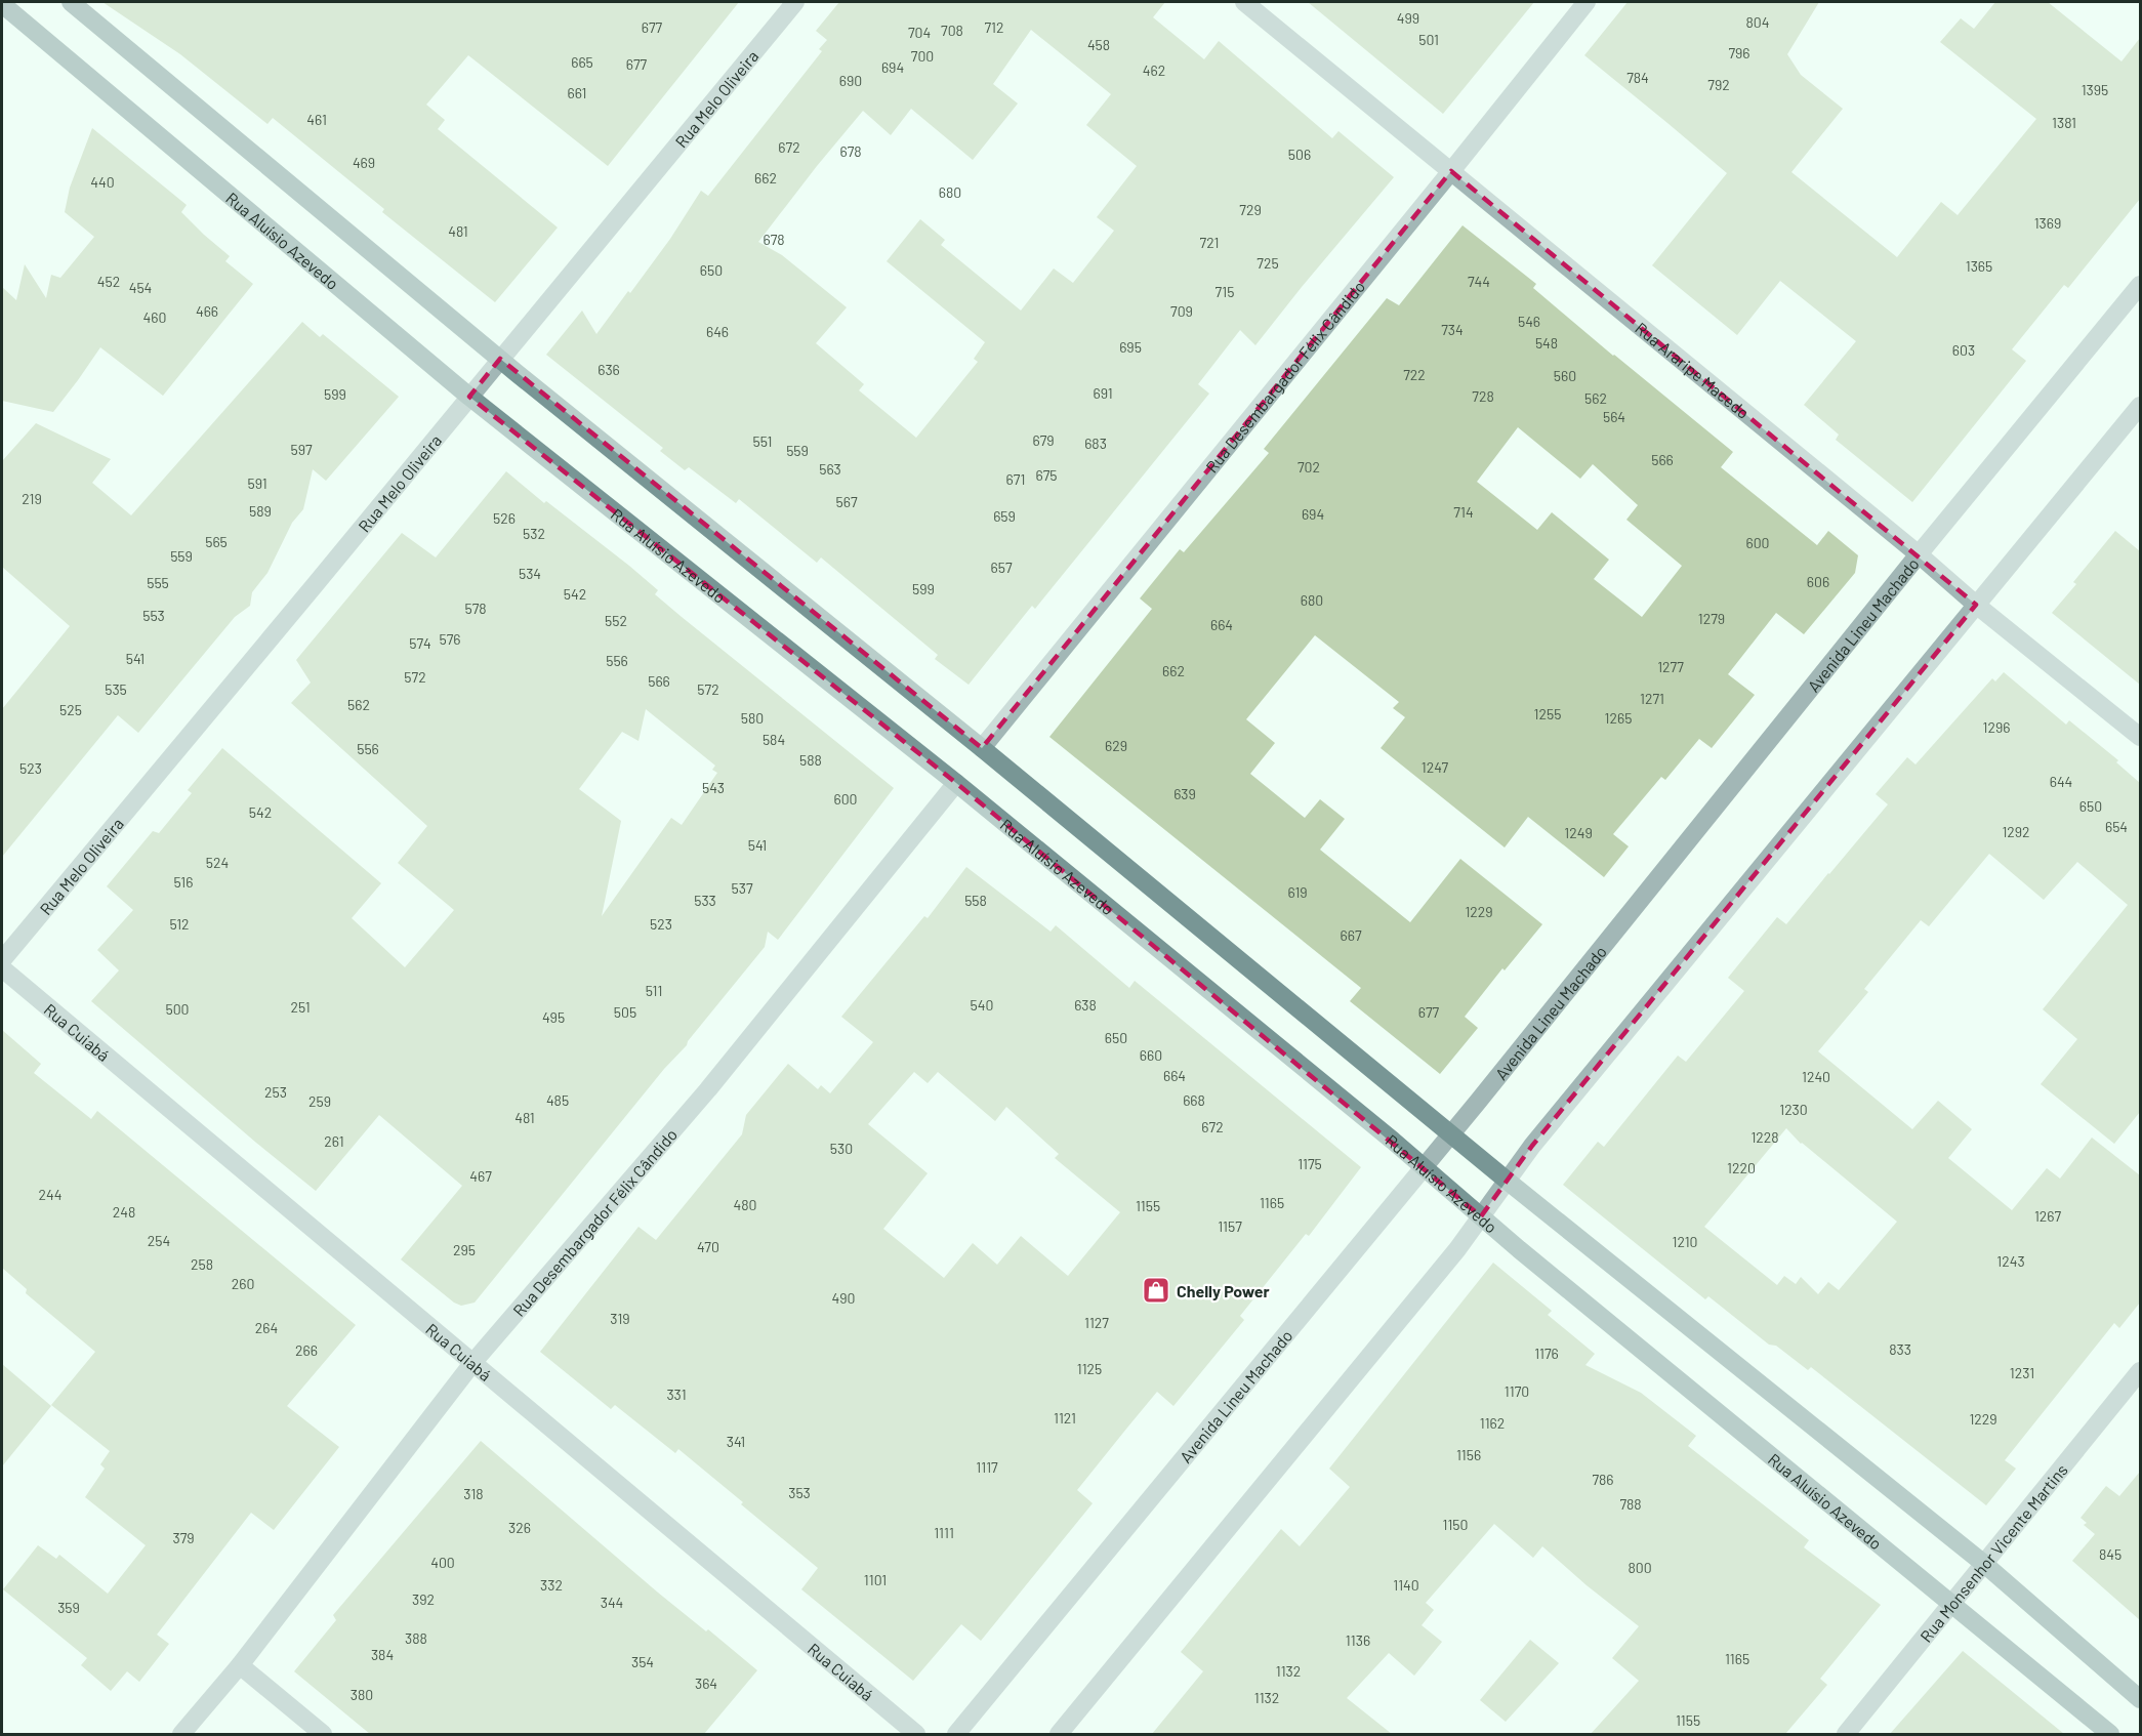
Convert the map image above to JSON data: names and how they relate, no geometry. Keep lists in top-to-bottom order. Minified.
{"streets":{"main road":["Rua Aluísio Azevedo"],"street":["Rua Melo Oliveira","Rua Araripe Macedo","Rua Desembargador Félix Cândido","Avenida Lineu Machado","Rua Cuiabá","Rua Monsenhor Vicente Martins"]},"crossings":[["Rua Melo Oliveira","Rua Aluísio Azevedo"],["Rua Aluísio Azevedo","Rua Desembargador Félix Cândido"],["Rua Aluísio Azevedo","Avenida Lineu Machado"],["Rua Aluísio Azevedo","Rua Monsenhor Vicente Martins"],["Rua Araripe Macedo","Rua Desembargador Félix Cândido"],["Rua Araripe Macedo","Avenida Lineu Machado"],["Rua Desembargador Félix Cândido","Rua Cuiabá"]],"places":{"shop":["Chelly Power"]},"house_numbers":["499","804","677","712","708","704","501","458","796","700","665","677","694","462","784","690","792","1395","661","461","1381","672","678","506","469","662","440","680","729","1369","481","678","721","725","1365","650","452","744","454","715","466","709","460","546","734","646","548","695","603","636","722","560","691","599","728","562","564","679","551","683","597","559","566","702","563","675","671","591","219","567","589","714","694","659","526","532","565","600","559","657","534","606","555","599","542","680","578","553","1279","552","664","576","574","541","556","1277","662","572","566","535","572","1271","562","525","1255","580","1265","1296","584","629","556","588","1247","523","644","543","639","600","650","542","654","1292","1249","541","524","516","537","619","533","558","1229","512","523","667","511","540","638","251","500","505","677","495","650","660","664","1240","253","485","668","259","1230","481","672","1228","261","530","1175","1220","467","244","1165","480","1155","248","1267","1157","254","1210","470","295","1243","258","260","490","319","1127","264","833","266","1176","1125","1231","1170","331","1121","1229","1162","341","1156","1117","786","353","318","788","1150","326","1111","379","845","400","800","1101","332","1140","392","344","359","388","1136","384","1165","354","1132","364","380","1132","1155"]}
